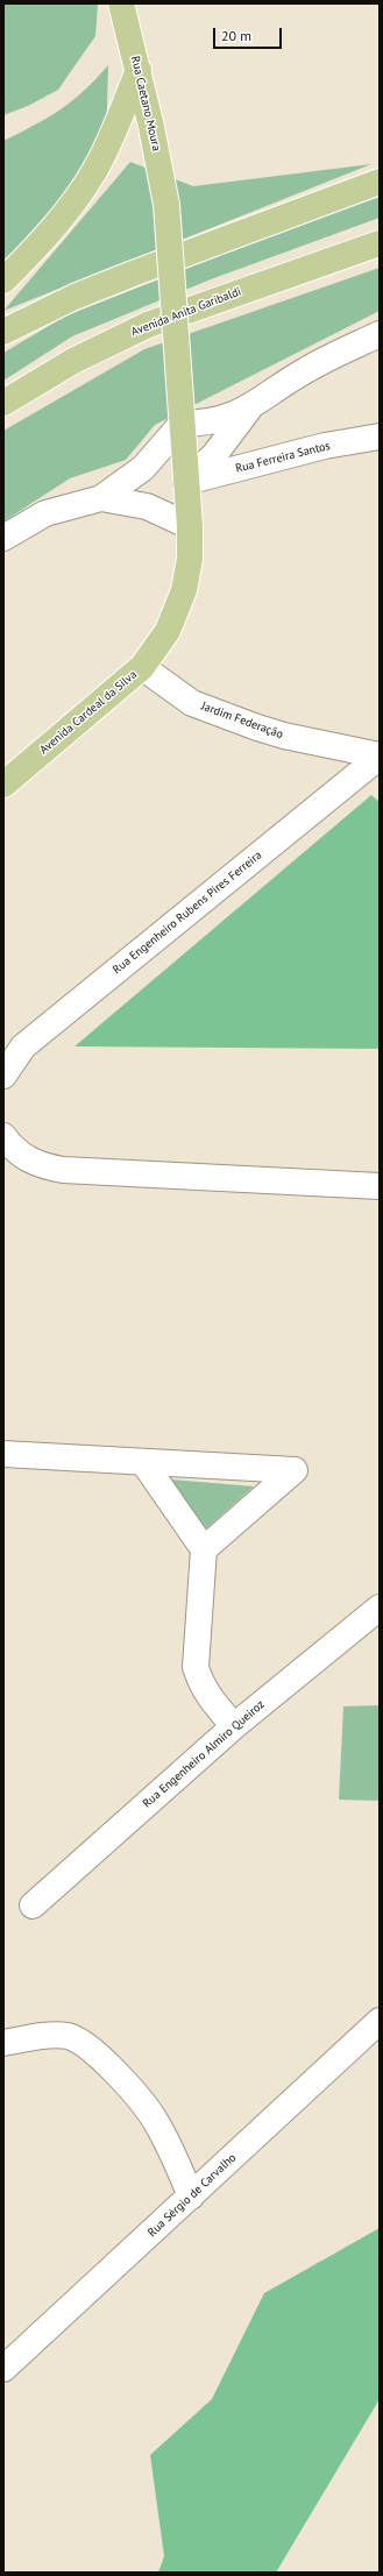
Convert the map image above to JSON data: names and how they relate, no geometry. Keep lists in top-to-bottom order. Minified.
{"streets":{"main road":["Rua Caetano Moura","Avenida Anita Garibaldi","Avenida Cardeal da Silva"],"street":["Rua Ferreira Santos","Jardim Federação","Rua Engenheiro Rubens Pires Ferreira","Rua Engenheiro Almiro Queiroz","Rua Sérgio de Carvalho"]},"crossings":[["Rua Caetano Moura","Avenida Cardeal da Silva"],["Rua Ferreira Santos","Avenida Cardeal da Silva"],["Avenida Cardeal da Silva","Jardim Federação"],["Jardim Federação","Rua Engenheiro Rubens Pires Ferreira"]],"scale_bar":"20 m"}
